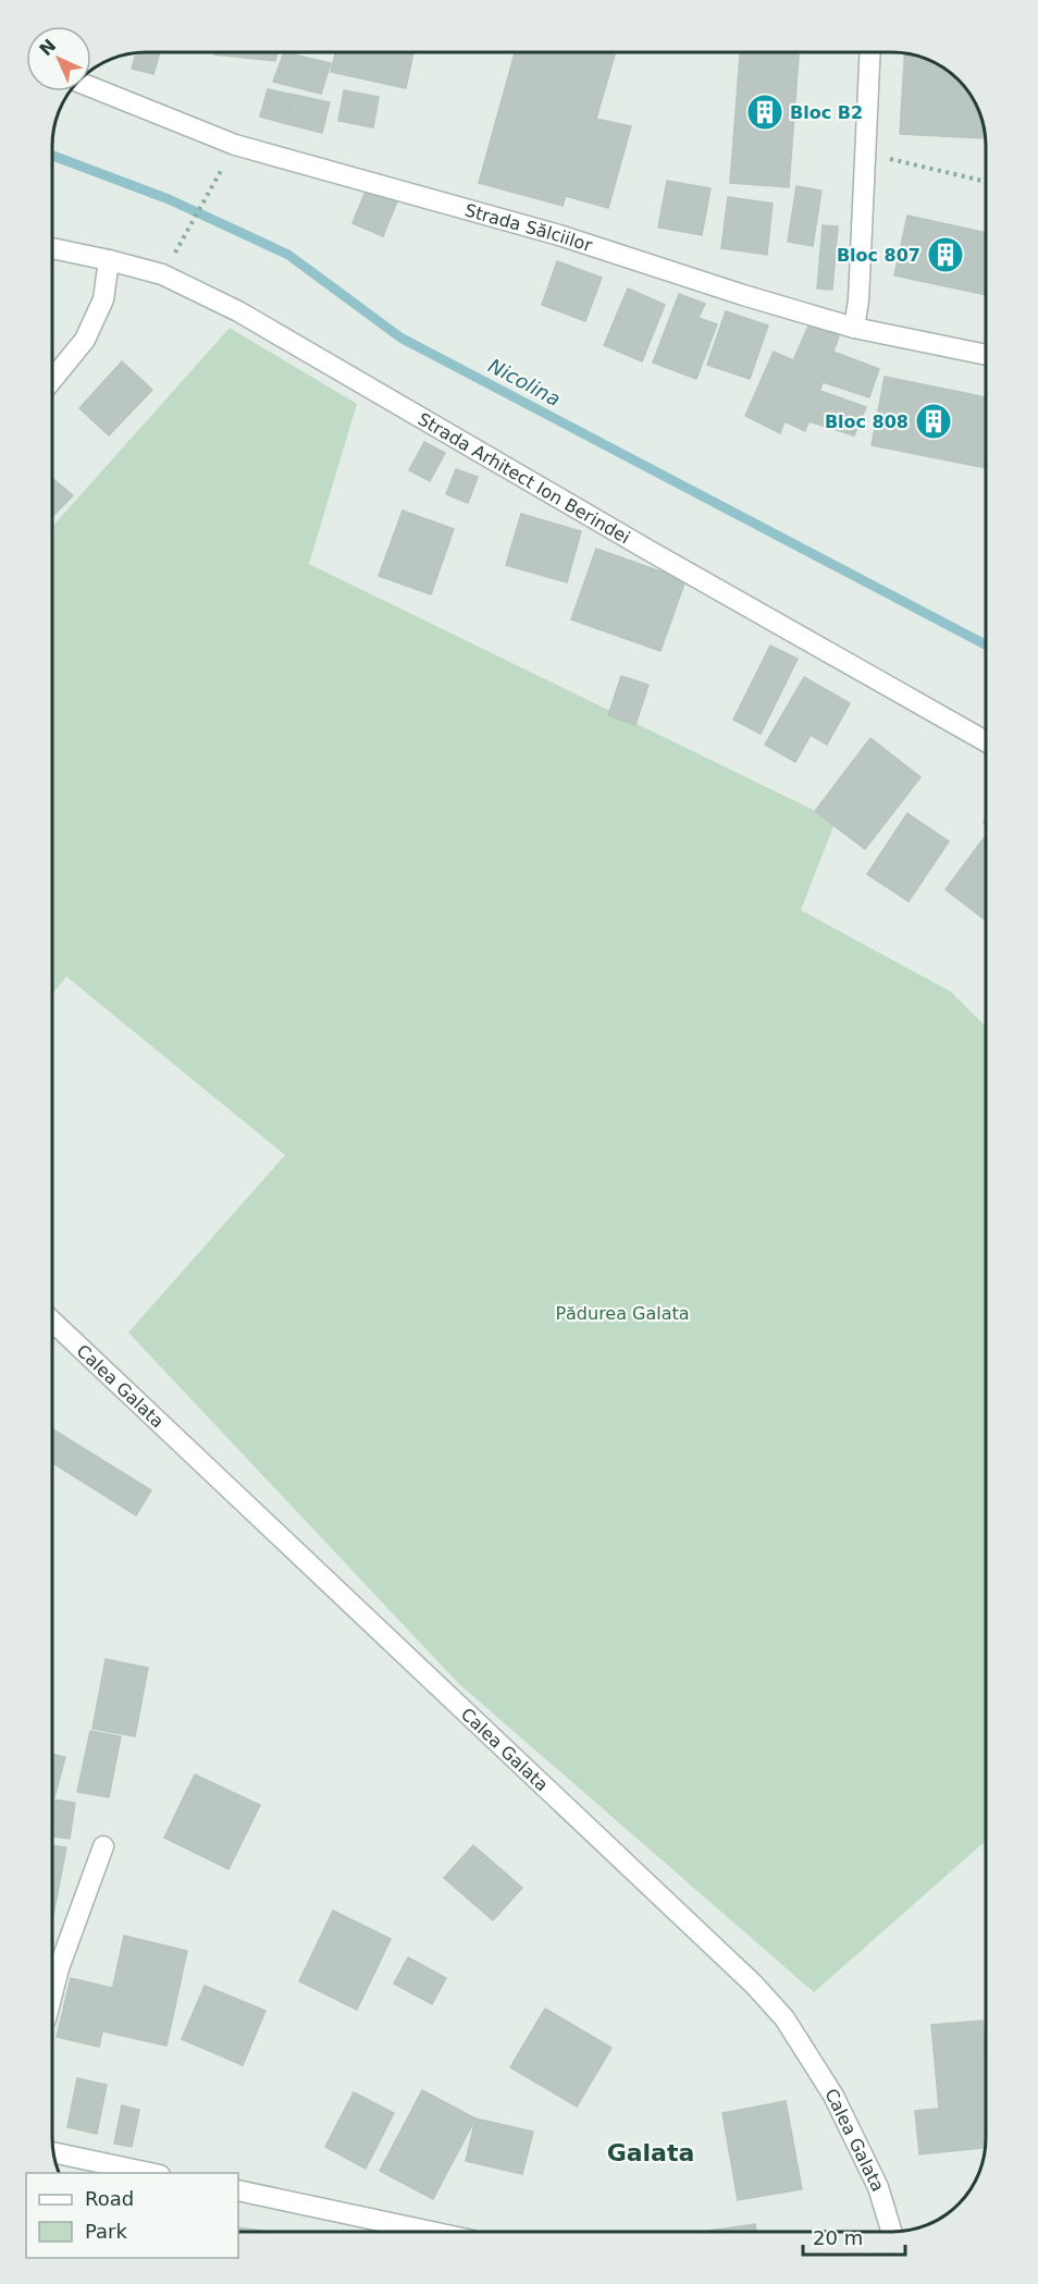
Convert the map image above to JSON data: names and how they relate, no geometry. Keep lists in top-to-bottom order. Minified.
{"streets":{"street":["Strada Sălciilor","Strada Arhitect Ion Berindei","Calea Galata"]},"districts":["Galata"],"water":["Nicolina"],"parks":["Pădurea Galata"],"places":{"building":["Bloc B2","Bloc 807","Bloc 808"]},"legend":["Road","Park"],"scale_bar":"20 m","north":"top left"}
